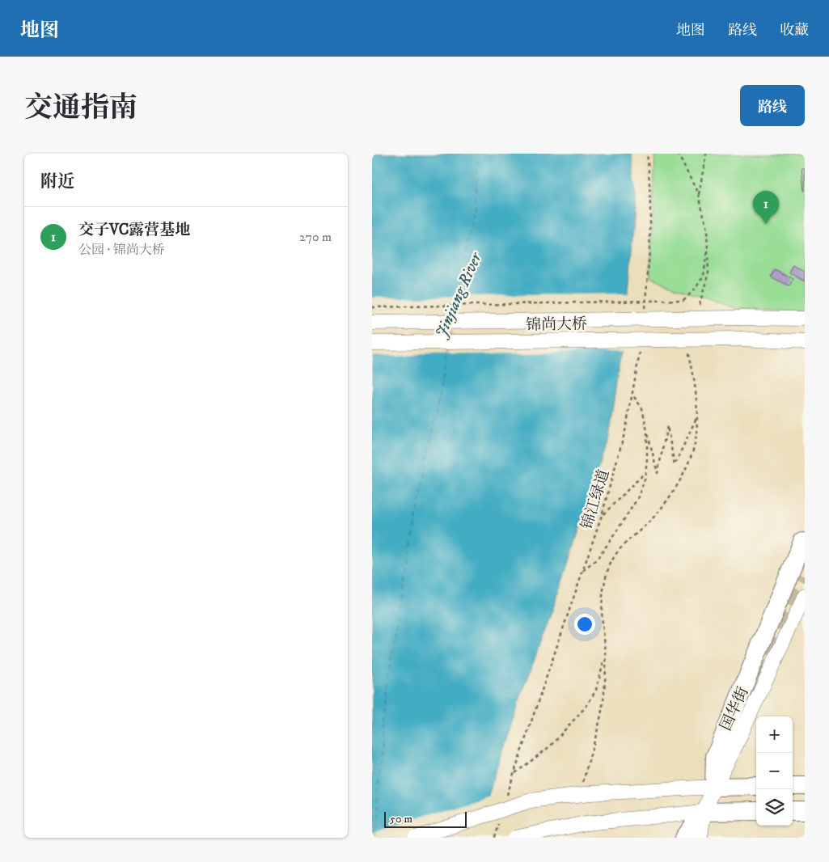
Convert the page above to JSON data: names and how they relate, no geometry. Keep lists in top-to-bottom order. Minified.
{"streets":{"street":["锦尚大桥","国华街"],"path":["锦江绿道"]},"water":["Jinjiang River"],"scale_bar":"50 m","page":{"header":"地图","nav":["地图","路线","收藏"],"title":"交通指南","buttons":"路线","heading":"附近","pins":"1","list":[{"mark":"1","name":"交子VC露营基地","note":"公园 · 锦尚大桥","value":"270 m"}],"map_buttons":["+","−"],"scale":"50 m"}}
